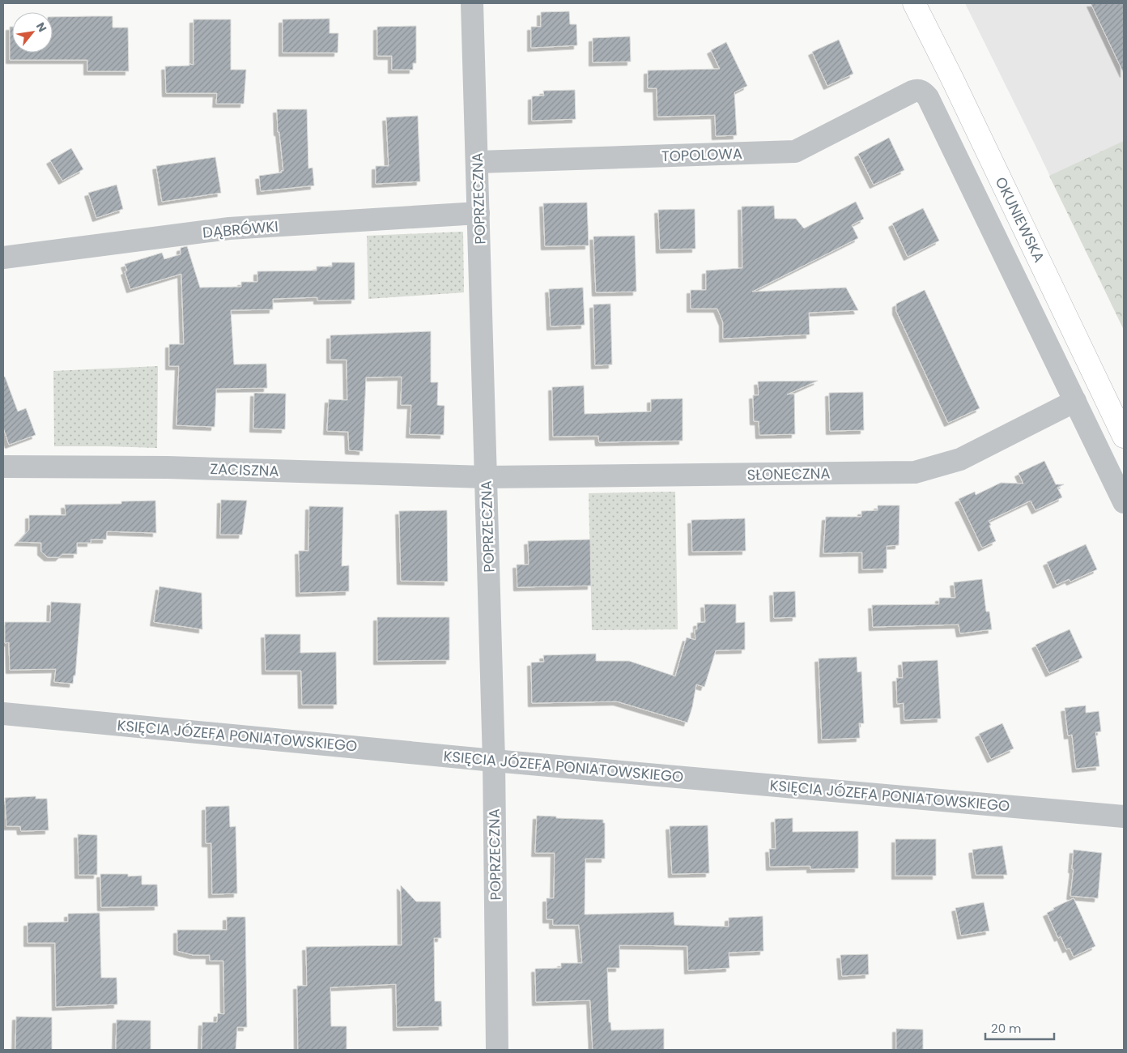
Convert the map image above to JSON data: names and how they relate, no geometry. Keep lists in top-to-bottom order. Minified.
{"streets":{"main road":["OKUNIEWSKA"],"street":["TOPOLOWA","POPRZECZNA","DĄBRÓWKI","ZACISZNA","SŁONECZNA","KSIĘCIA JÓZEFA PONIATOWSKIEGO"]},"crossings":[["TOPOLOWA","POPRZECZNA"],["TOPOLOWA","OKUNIEWSKA"],["POPRZECZNA","DĄBRÓWKI"],["POPRZECZNA","ZACISZNA"],["POPRZECZNA","SŁONECZNA"],["POPRZECZNA","KSIĘCIA JÓZEFA PONIATOWSKIEGO"],["OKUNIEWSKA","SŁONECZNA"],["ZACISZNA","SŁONECZNA"]],"scale_bar":"20 m","north":"top right"}
